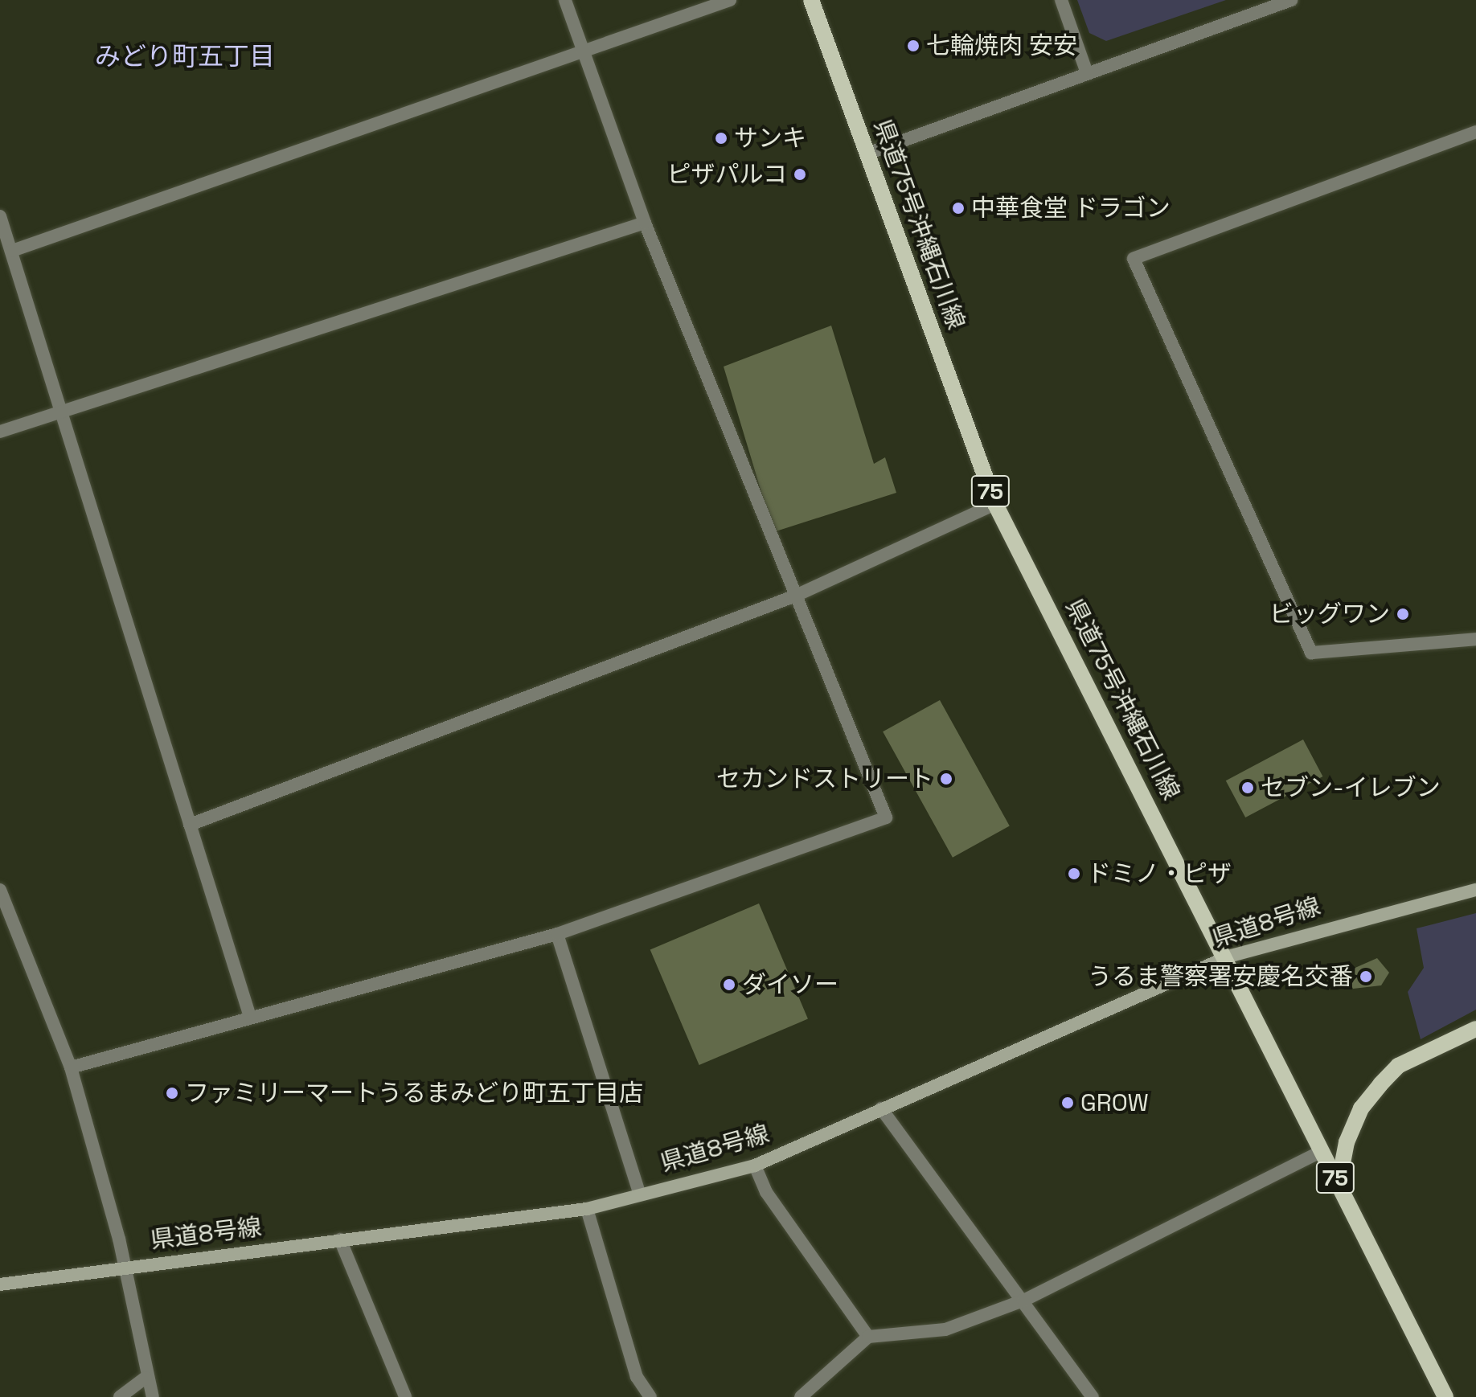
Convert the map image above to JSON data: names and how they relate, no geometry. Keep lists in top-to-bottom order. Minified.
{"streets":{"main road":["県道75号沖縄石川線","75","県道8号線"]},"crossings":[["県道75号沖縄石川線","県道8号線"]],"districts":["みどり町五丁目"],"places":["七輪焼肉 安安","サンキ","ピザパルコ","中華食堂 ドラゴン","ビッグワン","セカンドストリート","セブン-イレブン","ドミノ・ピザ","うるま警察署安慶名交番","ダイソー","ファミリーマートうるまみどり町五丁目店","GROW"]}
